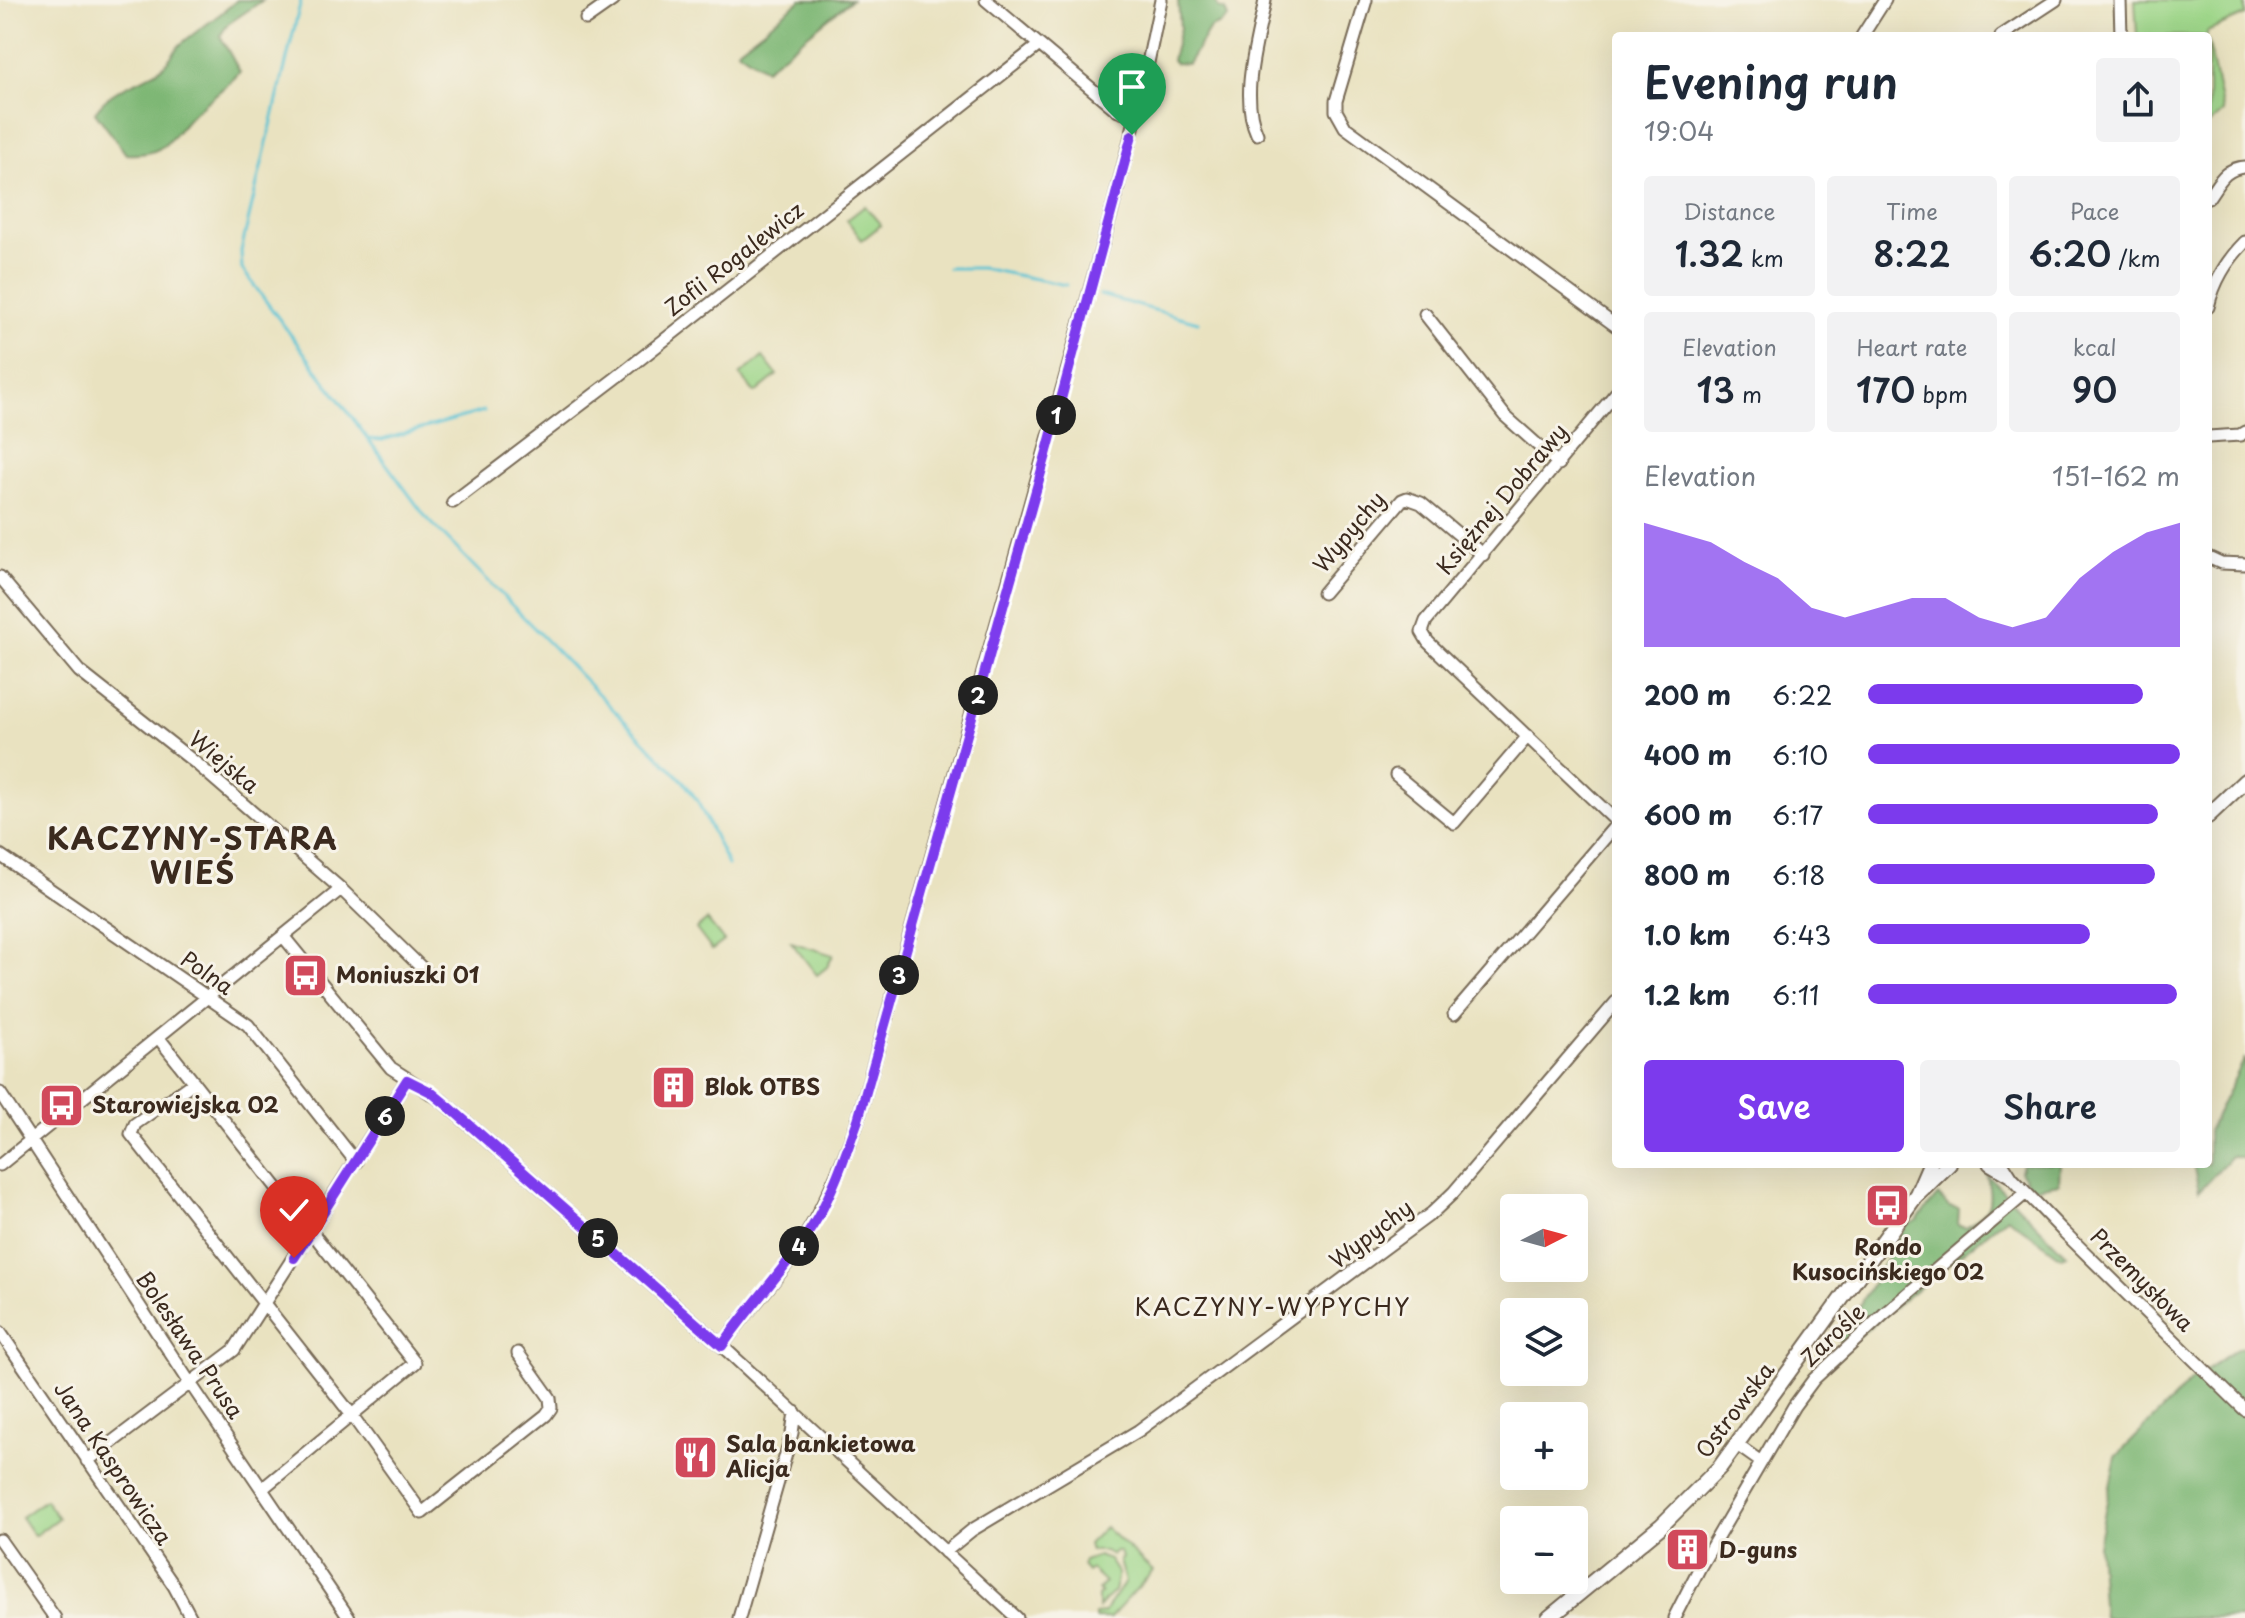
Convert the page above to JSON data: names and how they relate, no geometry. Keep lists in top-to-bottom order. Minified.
{"streets":{"main road":["Ostrowska"],"street":["Zofii Rogalewicz","Księżnej Dobrawy","Wypychy","Wiejska","Polna","Przemysłowa","Zarośle","Bolesława Prusa","Jana Kasprowicza"]},"crossings":[["Księżnej Dobrawy","Wypychy"],["Przemysłowa","Zarośle"]],"districts":["KACZYNY-STARA WIEŚ","KACZYNY-WYPYCHY"],"places":{"bus stop":["Moniuszki 01","Starowiejska 02","Rondo Kusocińskiego 02"],"building":["Blok OTBS","D-guns"],"restaurant":["Sala bankietowa Alicja"]},"north":"right","page":{"heading":["Evening run","19:04"],"stats":[["Distance","1.32 km"],["Time","8:22"],["Pace","6:20 /km"],["Elevation","13 m"],["Heart rate","170 bpm"],["kcal","90"]],"pins":["1","2","3","6","5","4"],"chart":["Elevation","151–162 m"],"list":[{"name":"200 m","note":"6:22"},{"name":"400 m","note":"6:10"},{"name":"600 m","note":"6:17"},{"name":"800 m","note":"6:18"},{"name":"1.0 km","note":"6:43"},{"name":"1.2 km","note":"6:11"}],"buttons":["Save","Share"],"map_buttons":["+","−"]}}
